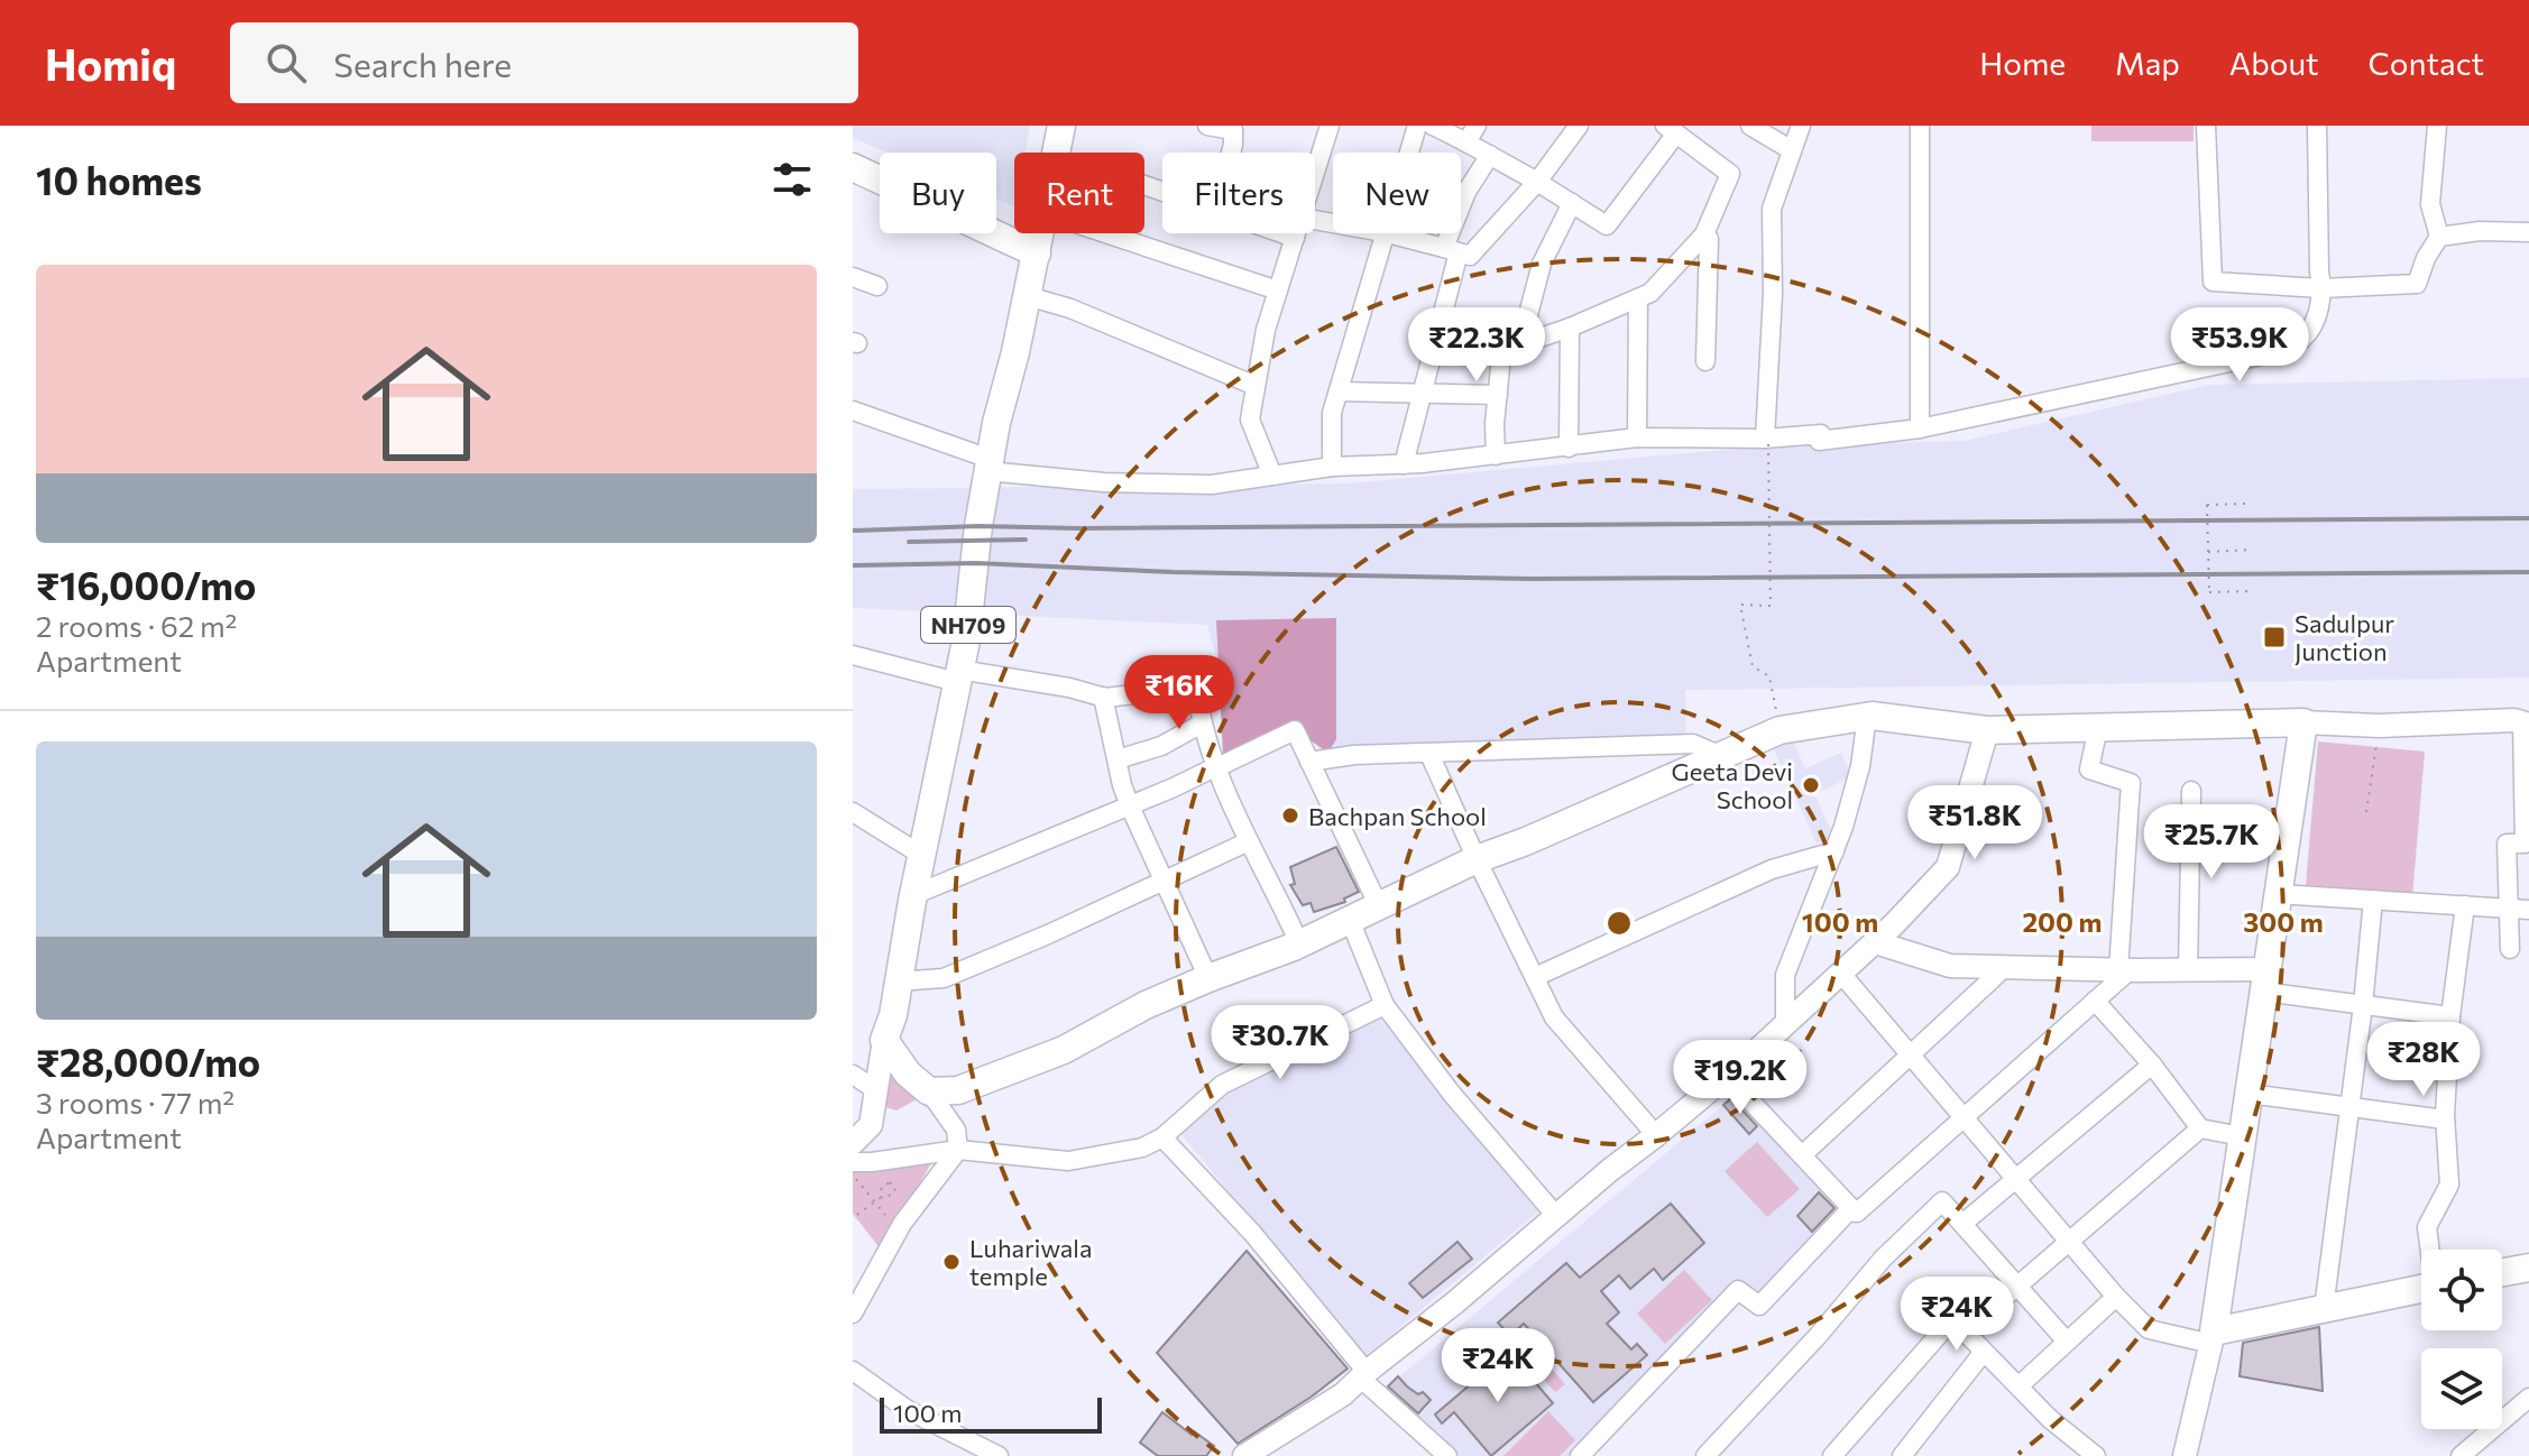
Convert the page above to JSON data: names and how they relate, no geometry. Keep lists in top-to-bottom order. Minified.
{"streets":{"main road":["NH709"]},"places":{"transit":["Sadulpur Junction"],"other":["Geeta Devi School","Bachpan School","Luhariwala temple"]},"scale_bar":"100 m","page":{"header":"Homiq","search":"Search here","nav":["Home","Map","About","Contact"],"heading":"10 homes","chip":["Buy","Rent","Filters","New"],"list":[{"name":"₹16,000/mo","note":"2 rooms · 62 m² · Apartment"},{"name":"₹28,000/mo","note":"3 rooms · 77 m² · Apartment"}],"price":["₹22.3K","₹53.9K","₹16K","₹51.8K","₹25.7K","₹30.7K","₹28K","₹19.2K","₹24K","₹24K"],"scale":"100 m"},"rings":["100 m","200 m","300 m"]}
